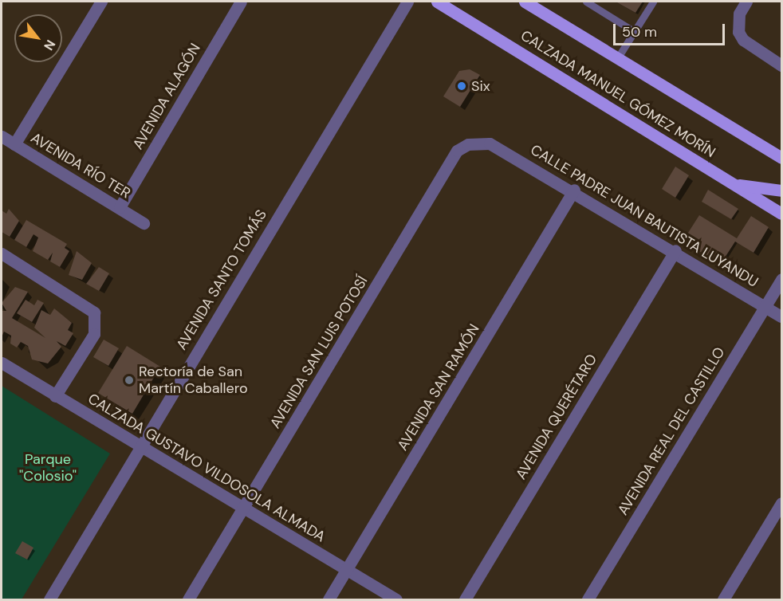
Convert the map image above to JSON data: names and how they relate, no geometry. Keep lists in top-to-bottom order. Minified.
{"streets":{"main road":["CALZADA MANUEL GÓMEZ MORÍN"],"street":["AVENIDA ALAGÓN","AVENIDA RÍO TER","CALLE PADRE JUAN BAUTISTA LUYANDU","AVENIDA SANTO TOMÁS","AVENIDA SAN LUIS POTOSÍ","AVENIDA SAN RAMÓN","AVENIDA QUERÉTARO","AVENIDA REAL DEL CASTILLO","CALZADA GUSTAVO VILDOSOLA ALMADA"]},"crossings":[["AVENIDA ALAGÓN","AVENIDA RÍO TER"],["CALLE PADRE JUAN BAUTISTA LUYANDU","AVENIDA SAN LUIS POTOSÍ"],["CALLE PADRE JUAN BAUTISTA LUYANDU","AVENIDA SAN RAMÓN"],["CALLE PADRE JUAN BAUTISTA LUYANDU","AVENIDA QUERÉTARO"],["CALLE PADRE JUAN BAUTISTA LUYANDU","AVENIDA REAL DEL CASTILLO"],["AVENIDA SANTO TOMÁS","CALZADA GUSTAVO VILDOSOLA ALMADA"],["AVENIDA SAN LUIS POTOSÍ","CALZADA GUSTAVO VILDOSOLA ALMADA"],["AVENIDA SAN RAMÓN","CALZADA GUSTAVO VILDOSOLA ALMADA"]],"parks":["Parque \"Colosio\""],"places":["Six","Rectoría de San Martín Caballero"],"scale_bar":"50 m","north":"bottom right"}
